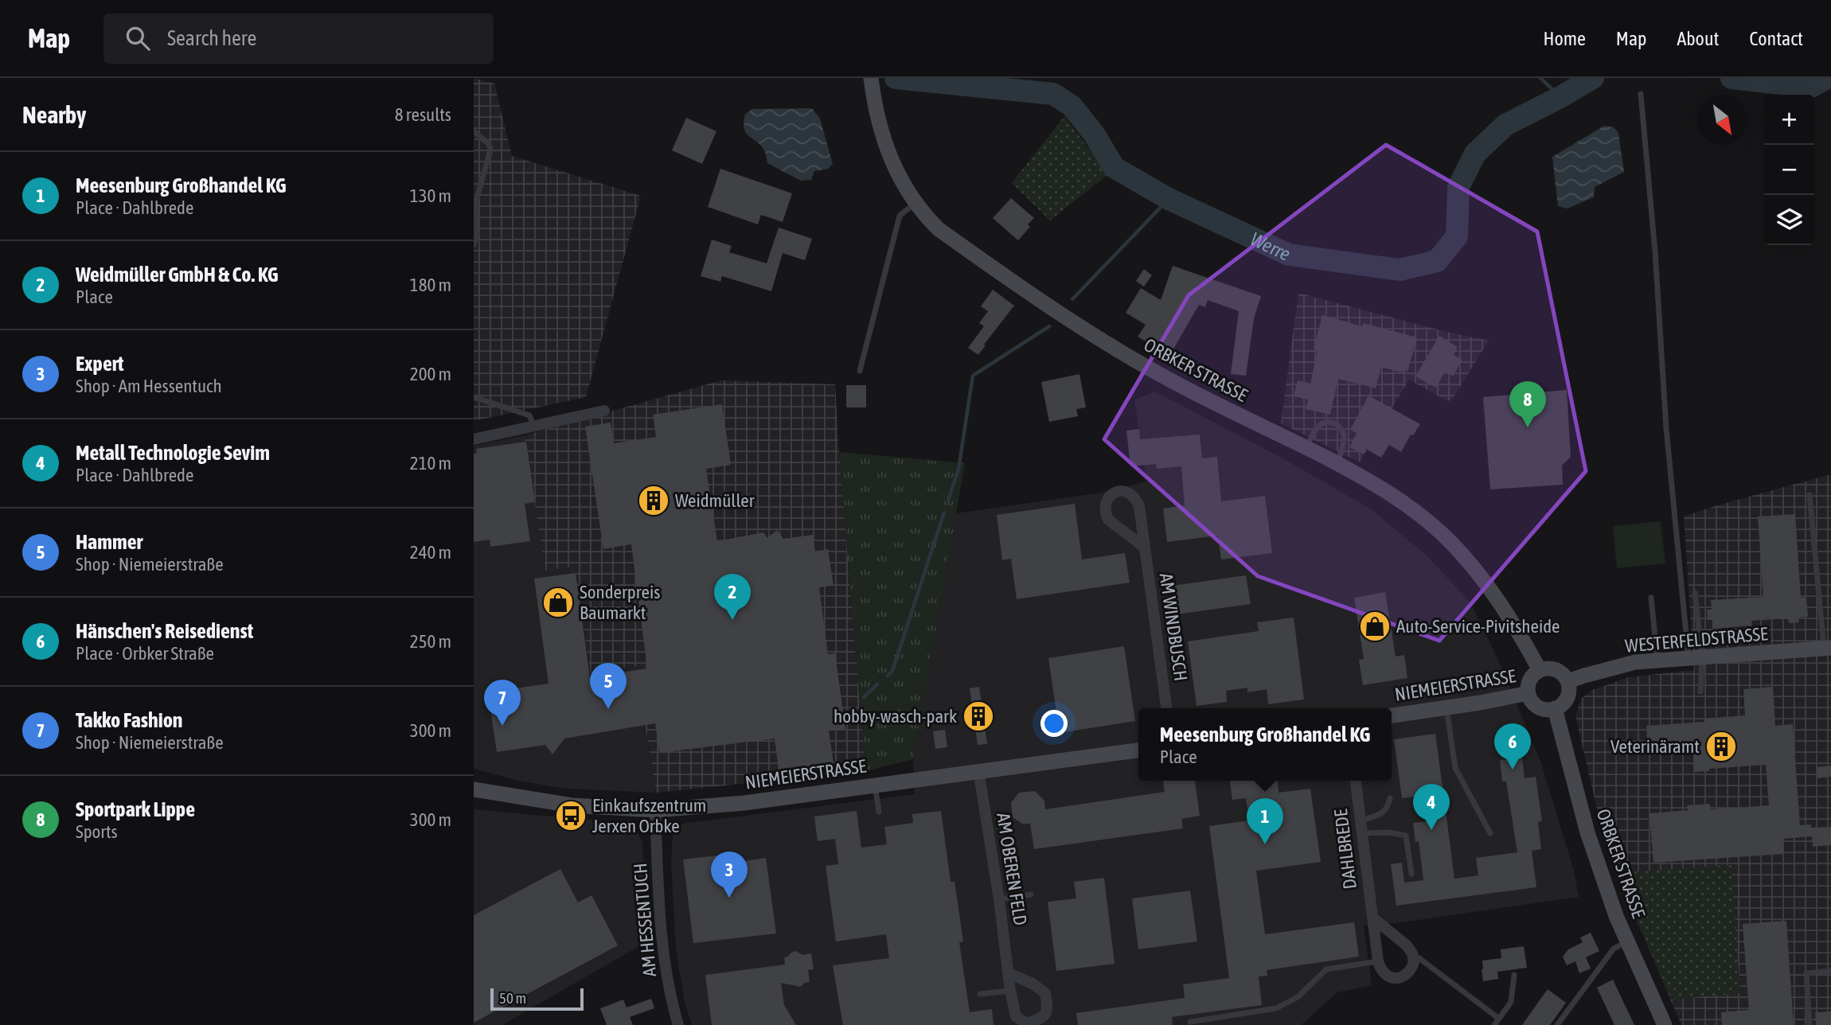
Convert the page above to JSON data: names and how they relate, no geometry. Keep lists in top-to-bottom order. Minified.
{"streets":{"street":["ORBKER STRASSE","AM WINDBUSCH","WESTERFELDSTRASSE","NIEMEIERSTRASSE","DAHLBREDE","AM OBEREN FELD","AM HESSENTUCH"]},"crossings":[["ORBKER STRASSE","WESTERFELDSTRASSE"],["ORBKER STRASSE","NIEMEIERSTRASSE"],["WESTERFELDSTRASSE","NIEMEIERSTRASSE"],["NIEMEIERSTRASSE","AM OBEREN FELD"],["NIEMEIERSTRASSE","AM HESSENTUCH"]],"water":["Werre"],"places":{"building":["Weidmüller","hobby-wasch-park","Veterinäramt"],"shop":["Sonderpreis Baumarkt","Auto-Service-Pivitsheide"],"bus stop":["Einkaufszentrum Jerxen Orbke"]},"scale_bar":"50 m","north":"bottom right","page":{"header":"Map","search":"Search here","nav":["Home","Map","About","Contact"],"heading":["Nearby","8 results"],"map_buttons":["+","−"],"list":[{"mark":"1","name":"Meesenburg Großhandel KG","note":"Place · Dahlbrede","value":"130 m"},{"mark":"2","name":"Weidmüller GmbH & Co. KG","note":"Place","value":"180 m"},{"mark":"3","name":"Expert","note":"Shop · Am Hessentuch","value":"200 m"},{"mark":"4","name":"Metall Technologie Sevim","note":"Place · Dahlbrede","value":"210 m"},{"mark":"5","name":"Hammer","note":"Shop · Niemeierstraße","value":"240 m"},{"mark":"6","name":"Hänschen's Reisedienst","note":"Place · Orbker Straße","value":"250 m"},{"mark":"7","name":"Takko Fashion","note":"Shop · Niemeierstraße","value":"300 m"},{"mark":"8","name":"Sportpark Lippe","note":"Sports","value":"300 m"}],"pins":["8","2","5","7","6","4","1","3"],"popup":["Meesenburg Großhandel KG","Place"],"scale":"50 m"}}
